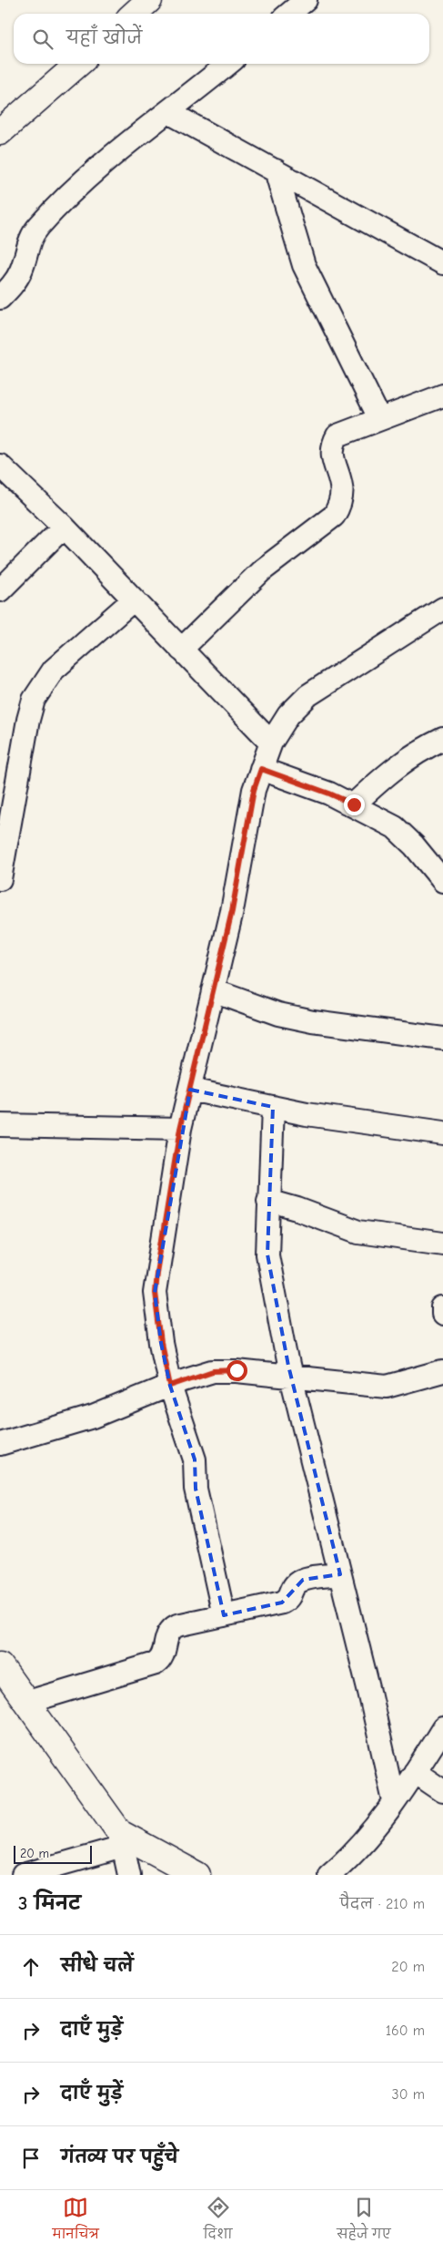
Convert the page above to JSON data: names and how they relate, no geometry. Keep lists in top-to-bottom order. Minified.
{"scale_bar":"20 m","page":{"search":"यहाँ खोजें","scale":"20 m","heading":["3 मिनट","पैदल · 210 m"],"list":[["सीधे चलें","20 m"],["दाएँ मुड़ें","160 m"],["दाएँ मुड़ें","30 m"],"गंतव्य पर पहुँचे"],"nav":["मानचित्र","दिशा","सहेजे गए"]}}
